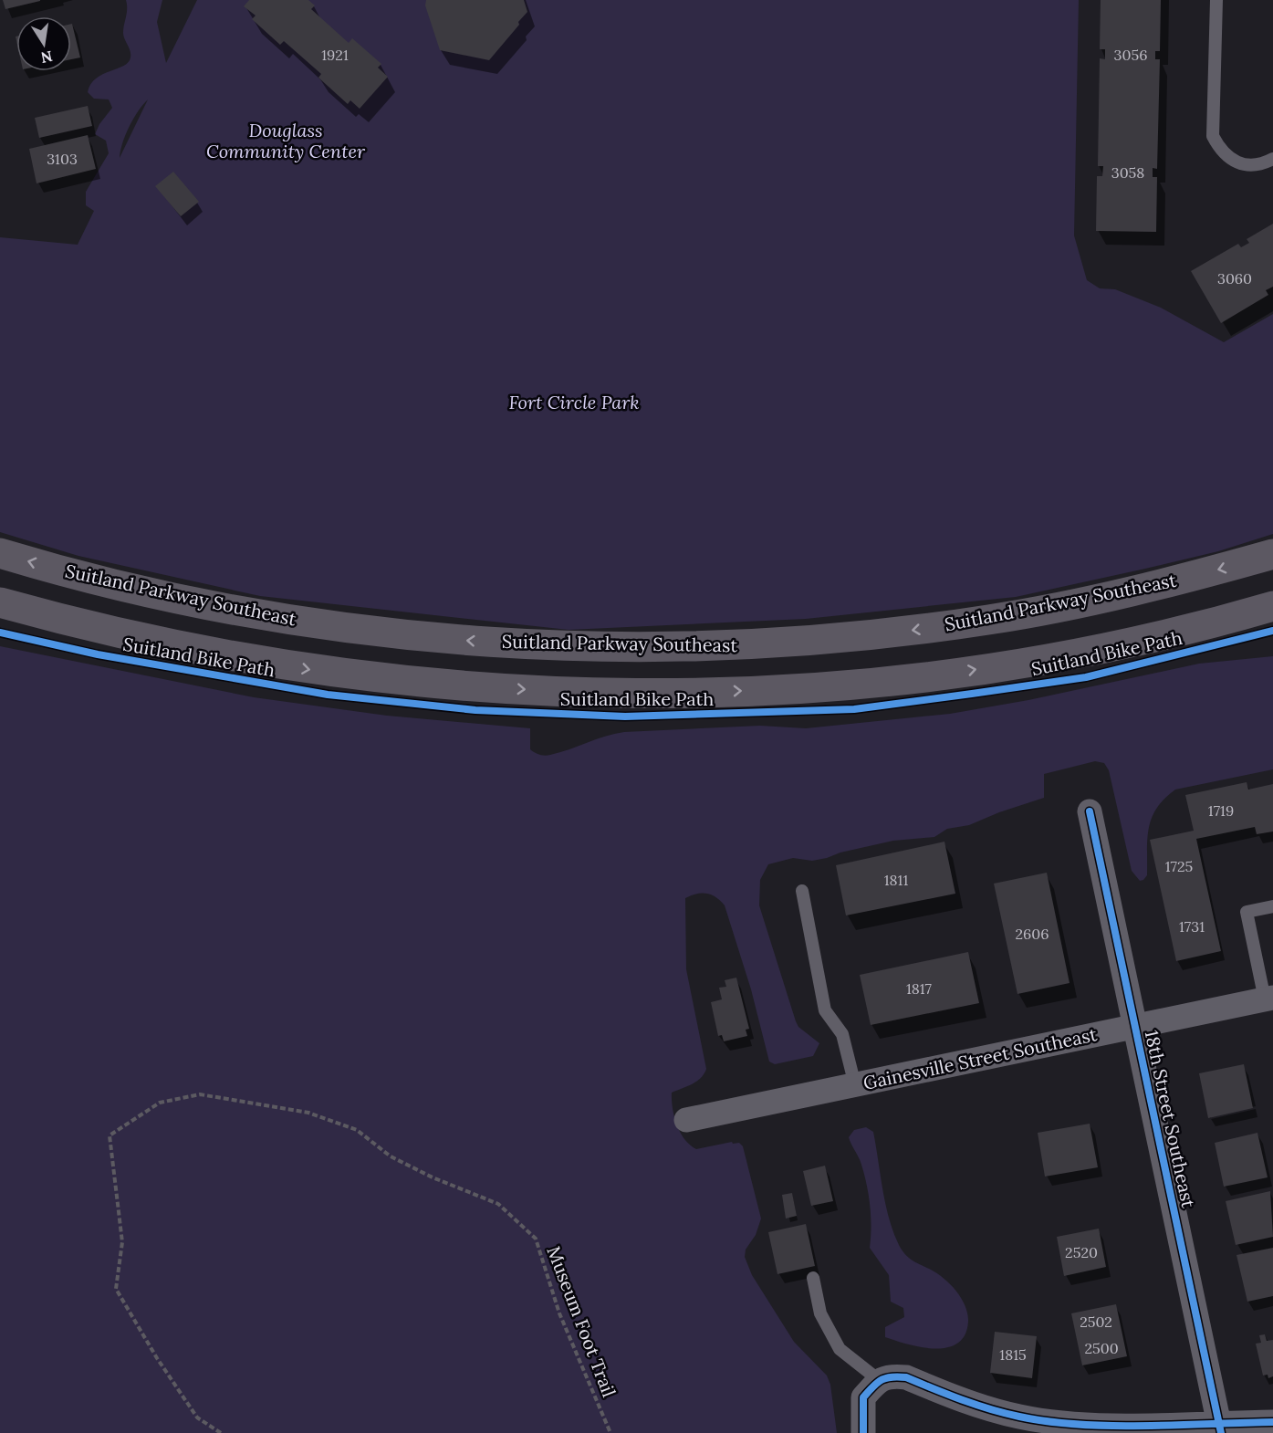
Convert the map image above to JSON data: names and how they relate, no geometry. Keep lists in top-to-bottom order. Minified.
{"streets":{"highway":["Suitland Parkway Southeast"],"street":["Gainesville Street Southeast","18th Street Southeast"],"path":["Museum Foot Trail"],"cycle path":["Suitland Bike Path"]},"crossings":[["Gainesville Street Southeast","18th Street Southeast"]],"parks":["Douglass Community Center","Fort Circle Park"],"house_numbers":["1921","3056","3103","3058","3060","1719","1725","1811","1731","2606","1817","2520","2502","2500","1815"],"north":"bottom"}
